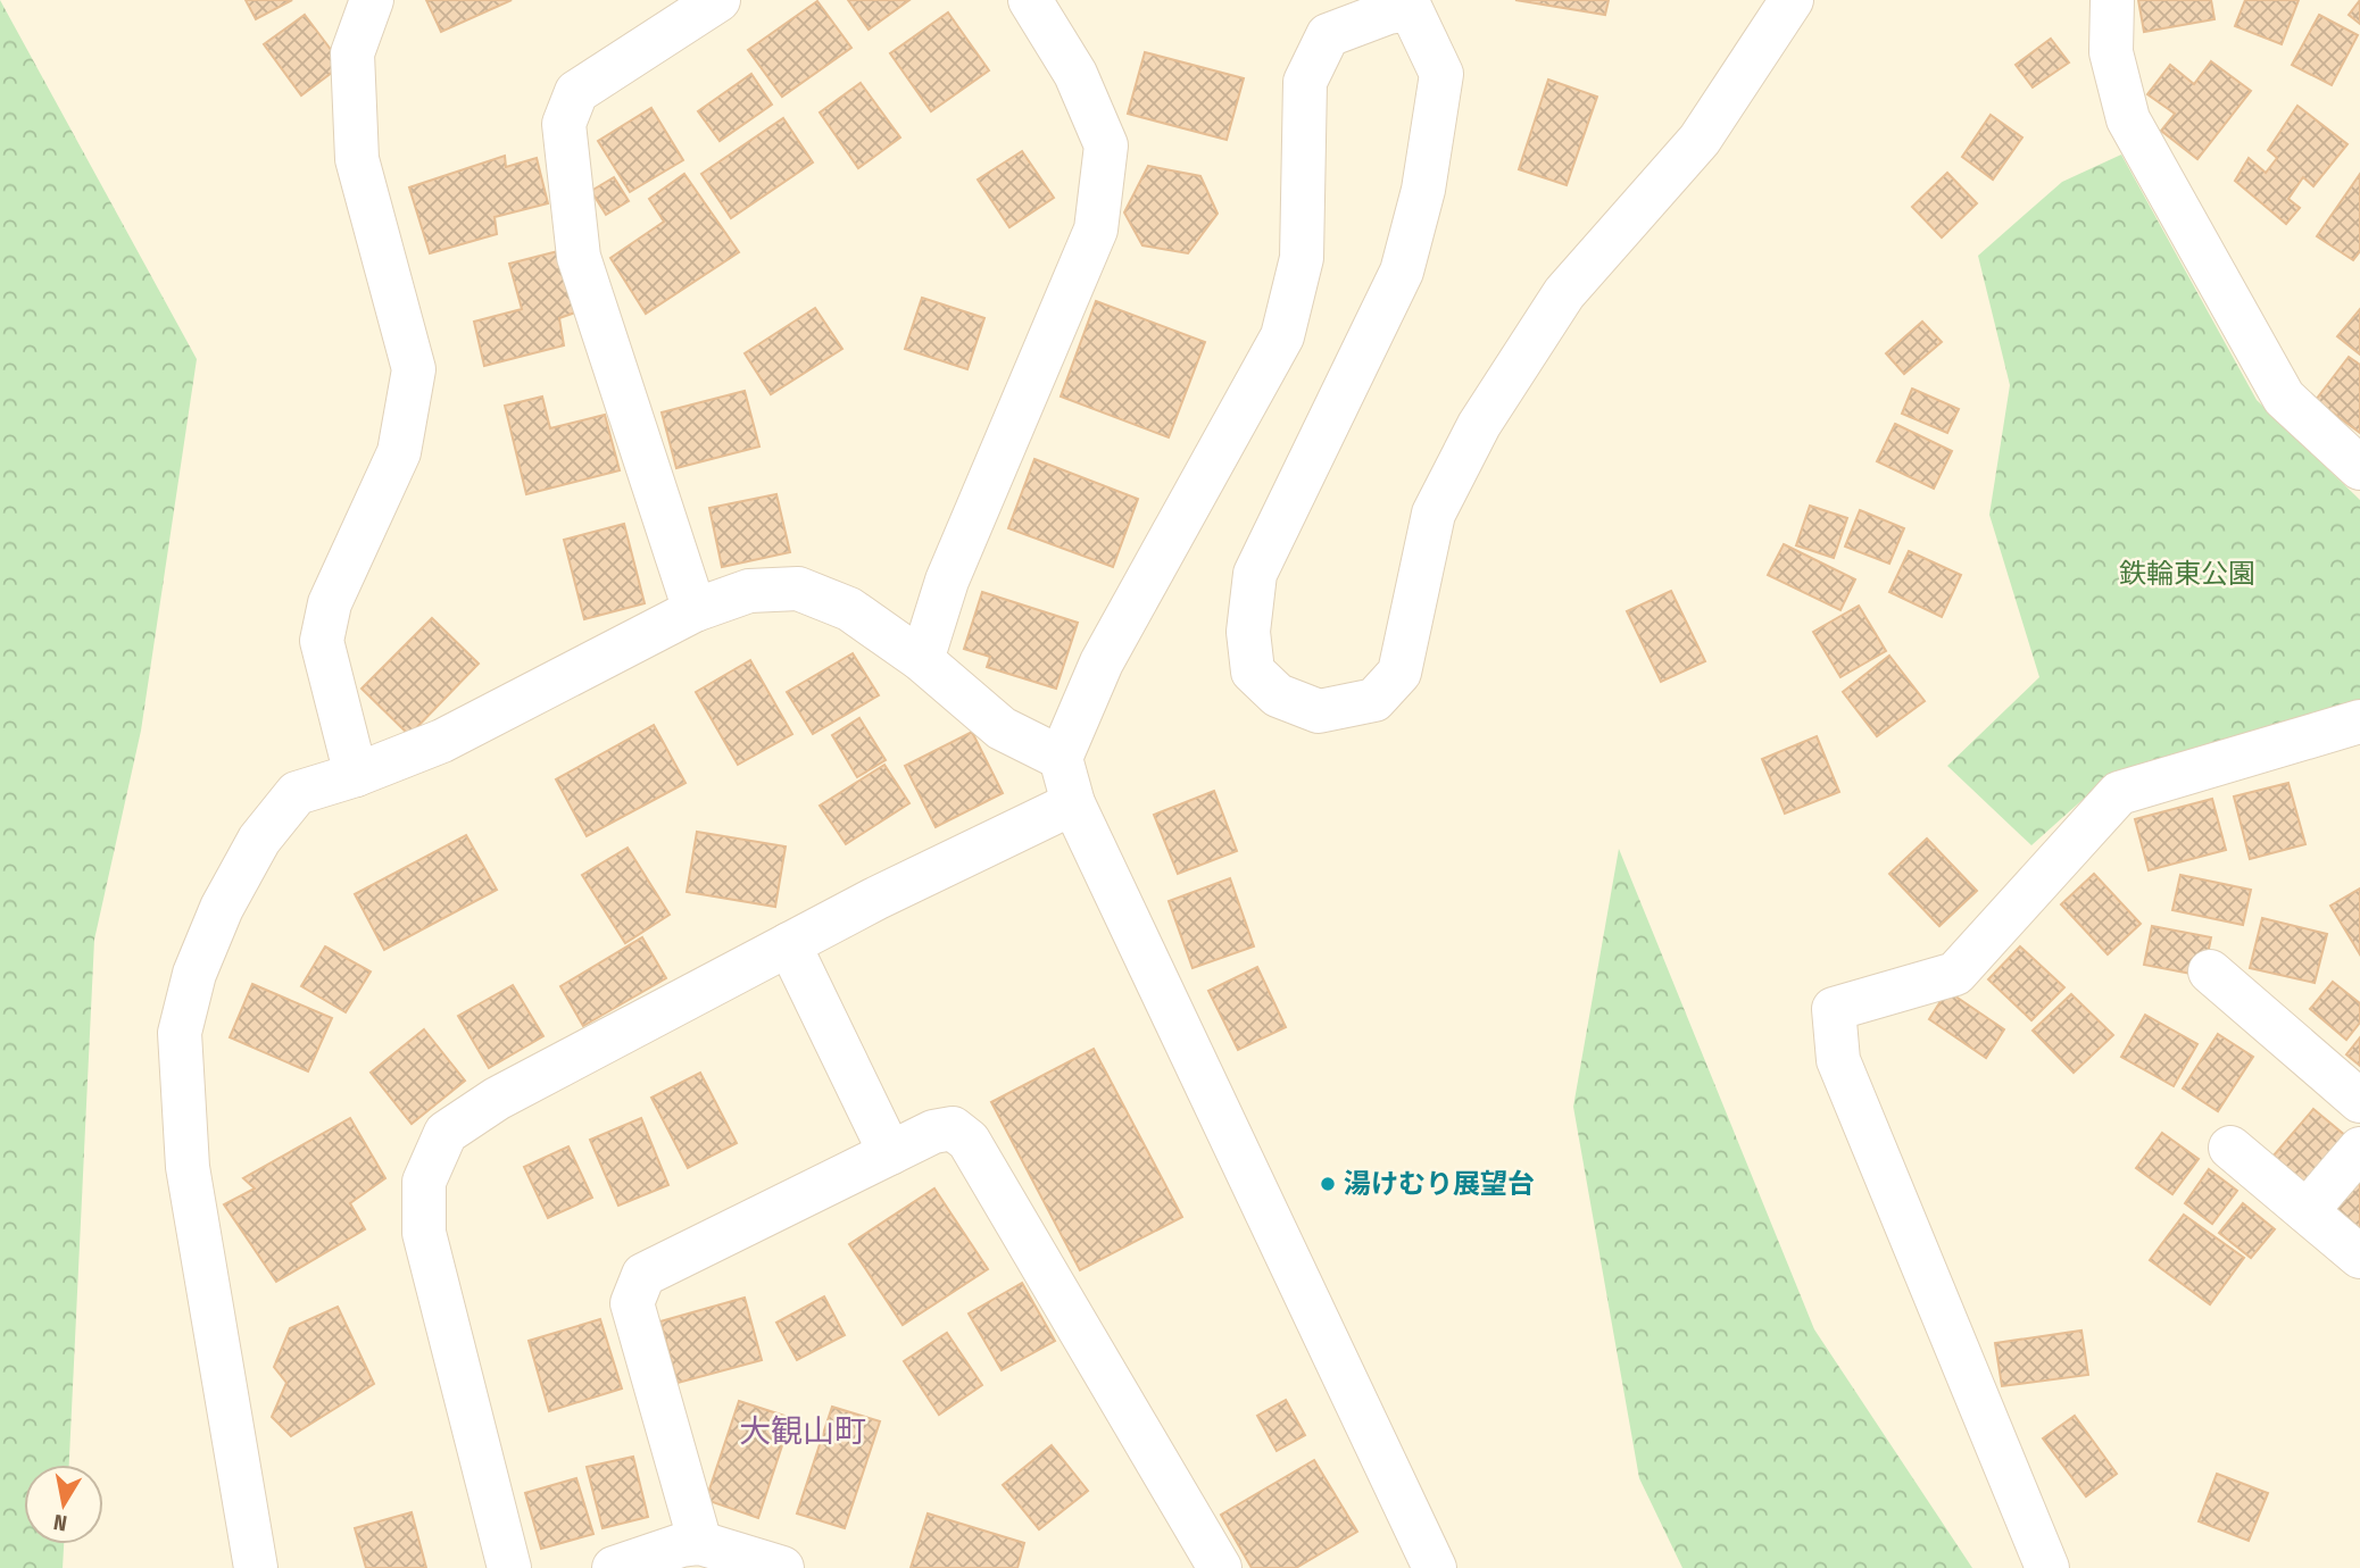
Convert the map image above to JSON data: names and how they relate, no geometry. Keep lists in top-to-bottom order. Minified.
{"districts":["大観山町"],"parks":["鉄輪東公園"],"places":["湯けむり展望台"],"north":"bottom"}
